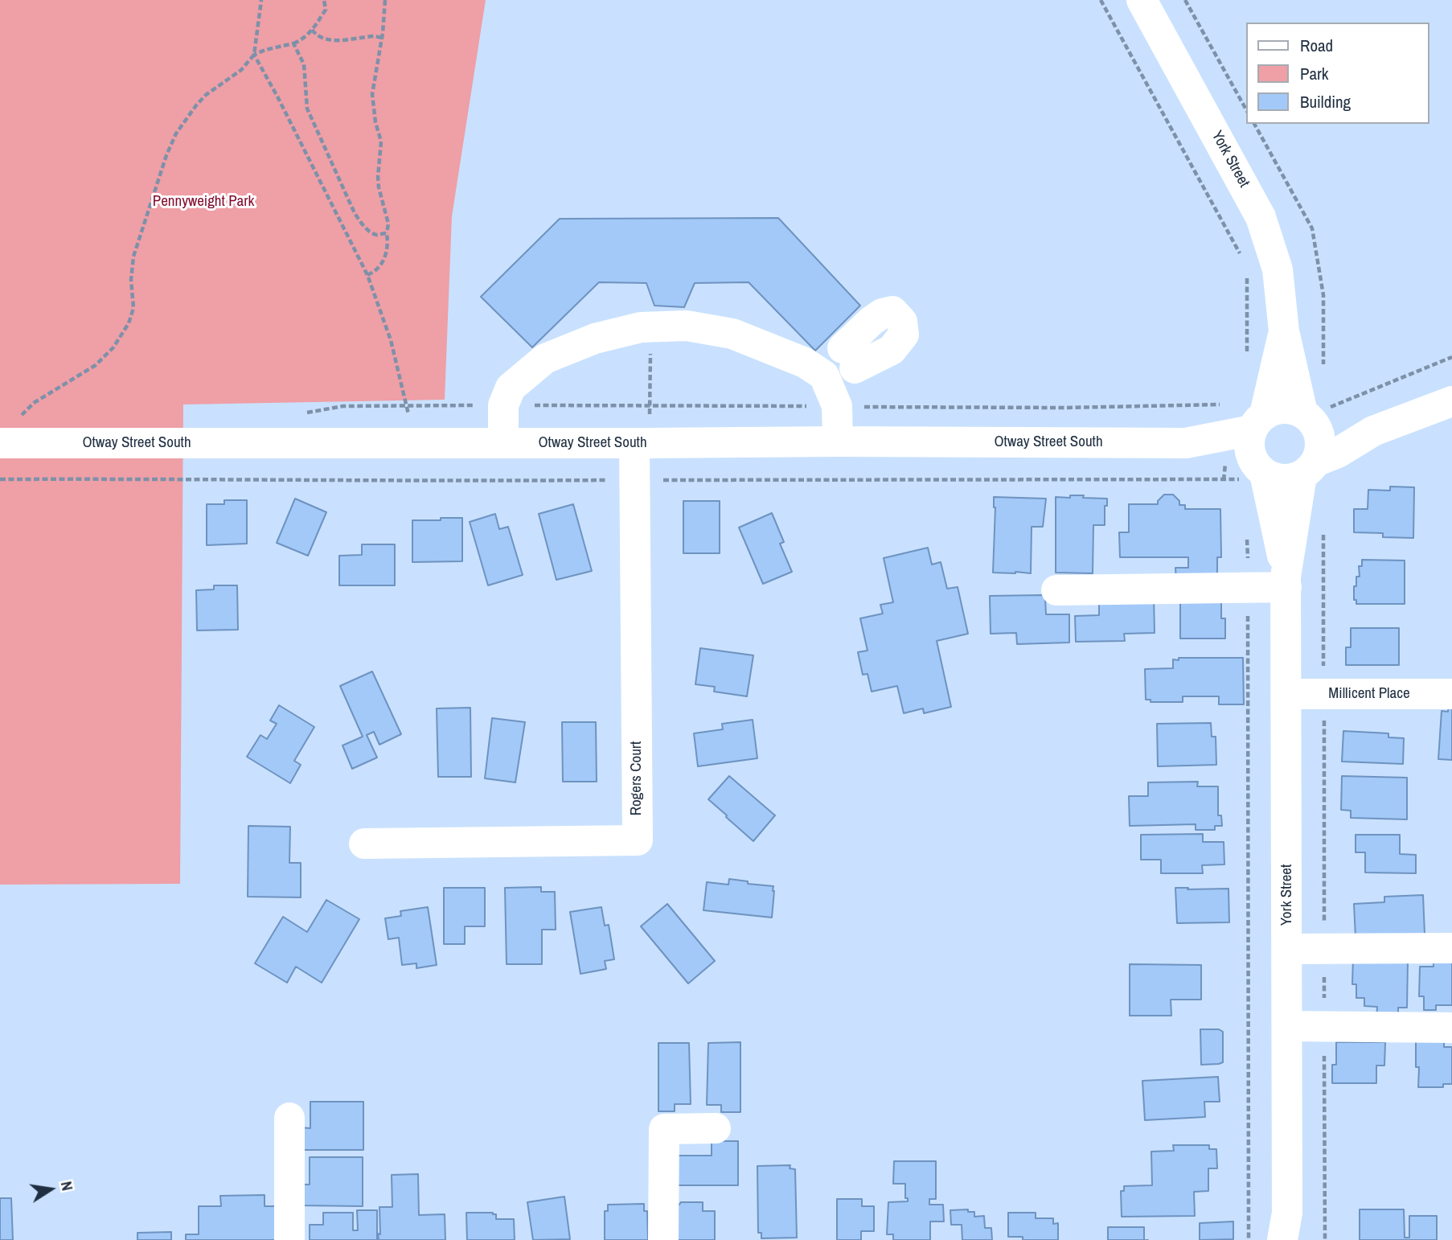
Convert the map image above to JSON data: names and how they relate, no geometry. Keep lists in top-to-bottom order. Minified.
{"streets":{"street":["York Street","Otway Street South","Millicent Place","Rogers Court"]},"crossings":[["York Street","Otway Street South"],["York Street","Millicent Place"],["Otway Street South","Rogers Court"]],"parks":["Pennyweight Park"],"legend":["Road","Park","Building"],"north":"right"}
